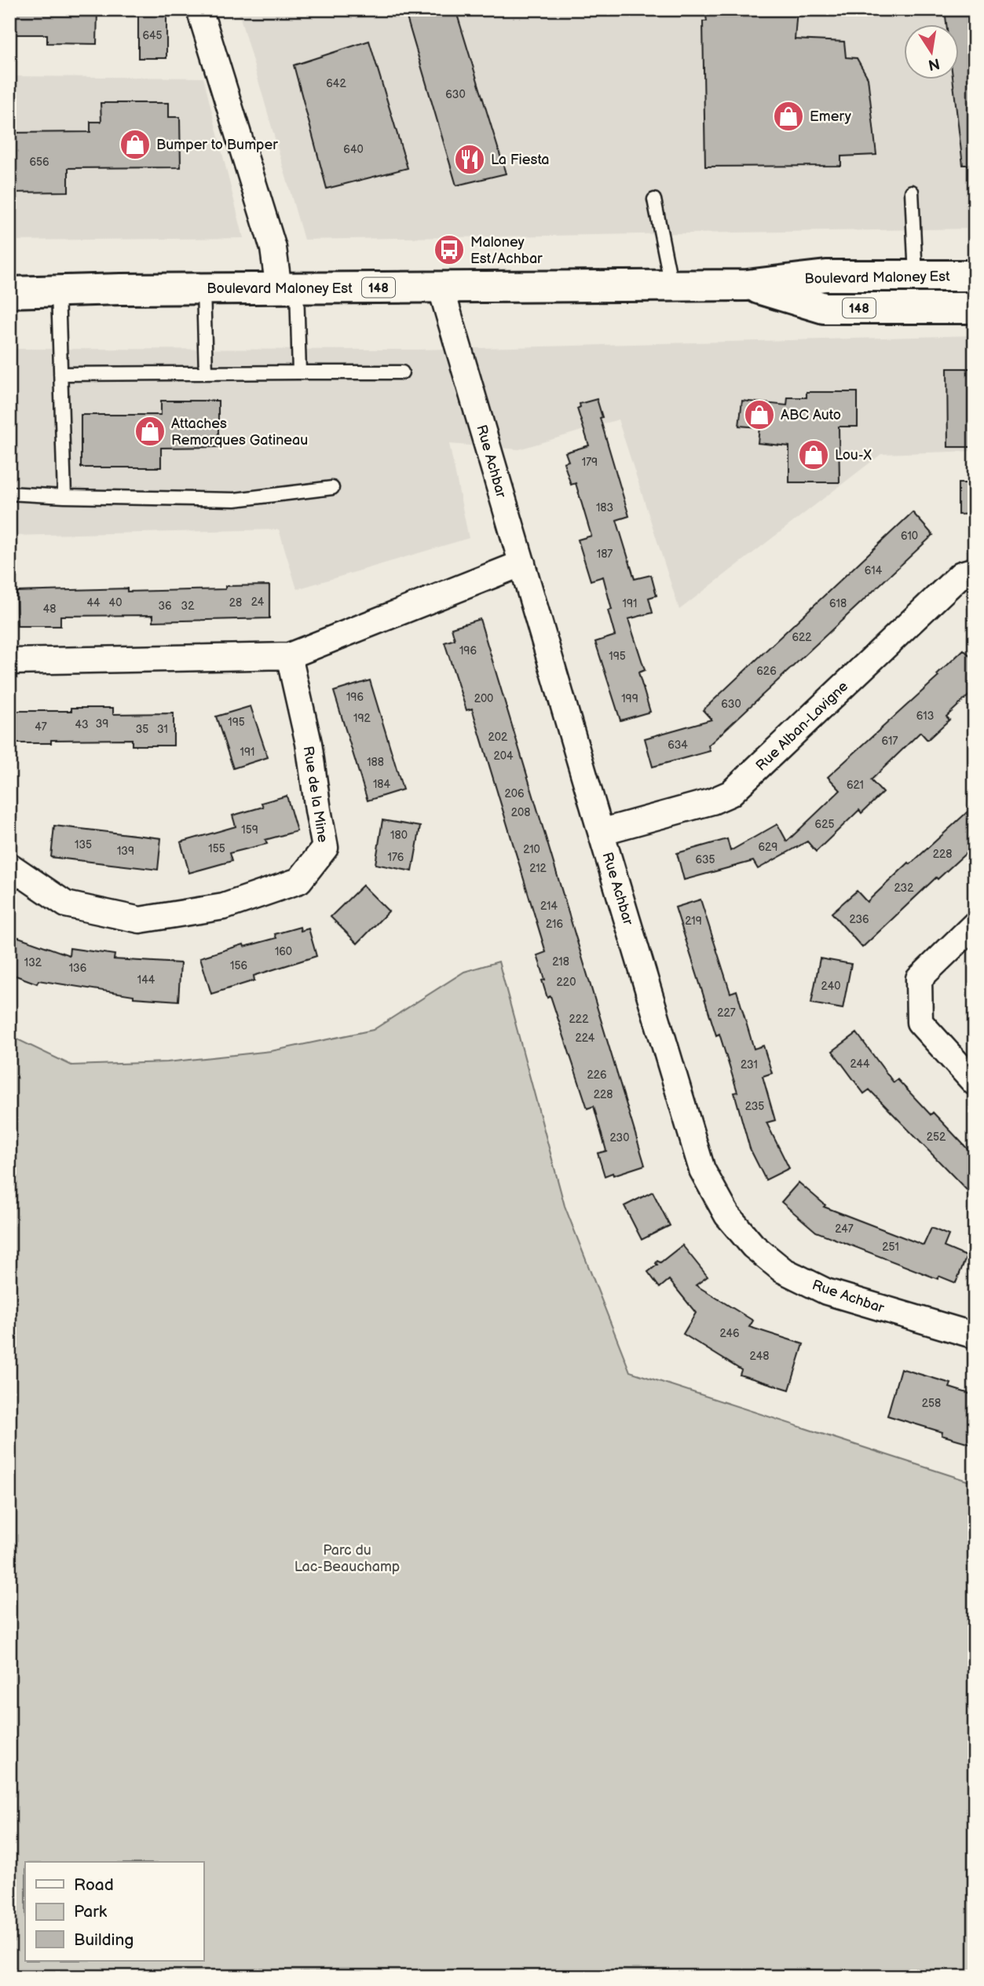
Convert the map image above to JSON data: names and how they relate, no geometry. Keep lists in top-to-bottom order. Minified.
{"streets":{"main road":["Boulevard Maloney Est","148"],"street":["Rue Achbar","Rue Alban-Lavigne","Rue de la Mine"]},"crossings":[["Boulevard Maloney Est","Rue Achbar"],["Rue Achbar","Rue Alban-Lavigne"]],"parks":["Parc du Lac-Beauchamp"],"places":{"shop":["Emery","Bumper to Bumper","ABC Auto","Attaches Remorques Gatineau","Lou-X"],"restaurant":["La Fiesta"],"bus stop":["Maloney Est/Achbar"]},"house_numbers":["645","642","630","640","656","179","183","610","187","614","24","44","40","28","191","618","36","32","48","622","196","195","626","196","200","199","630","613","192","195","39","43","47","35","31","202","617","634","191","204","188","184","621","206","208","625","159","180","135","629","155","210","139","228","176","635","212","232","214","236","219","216","160","218","132","156","136","144","220","240","227","222","224","244","231","226","228","235","252","230","247","251","246","248","258"],"legend":["Road","Park","Building"],"north":"bottom"}
